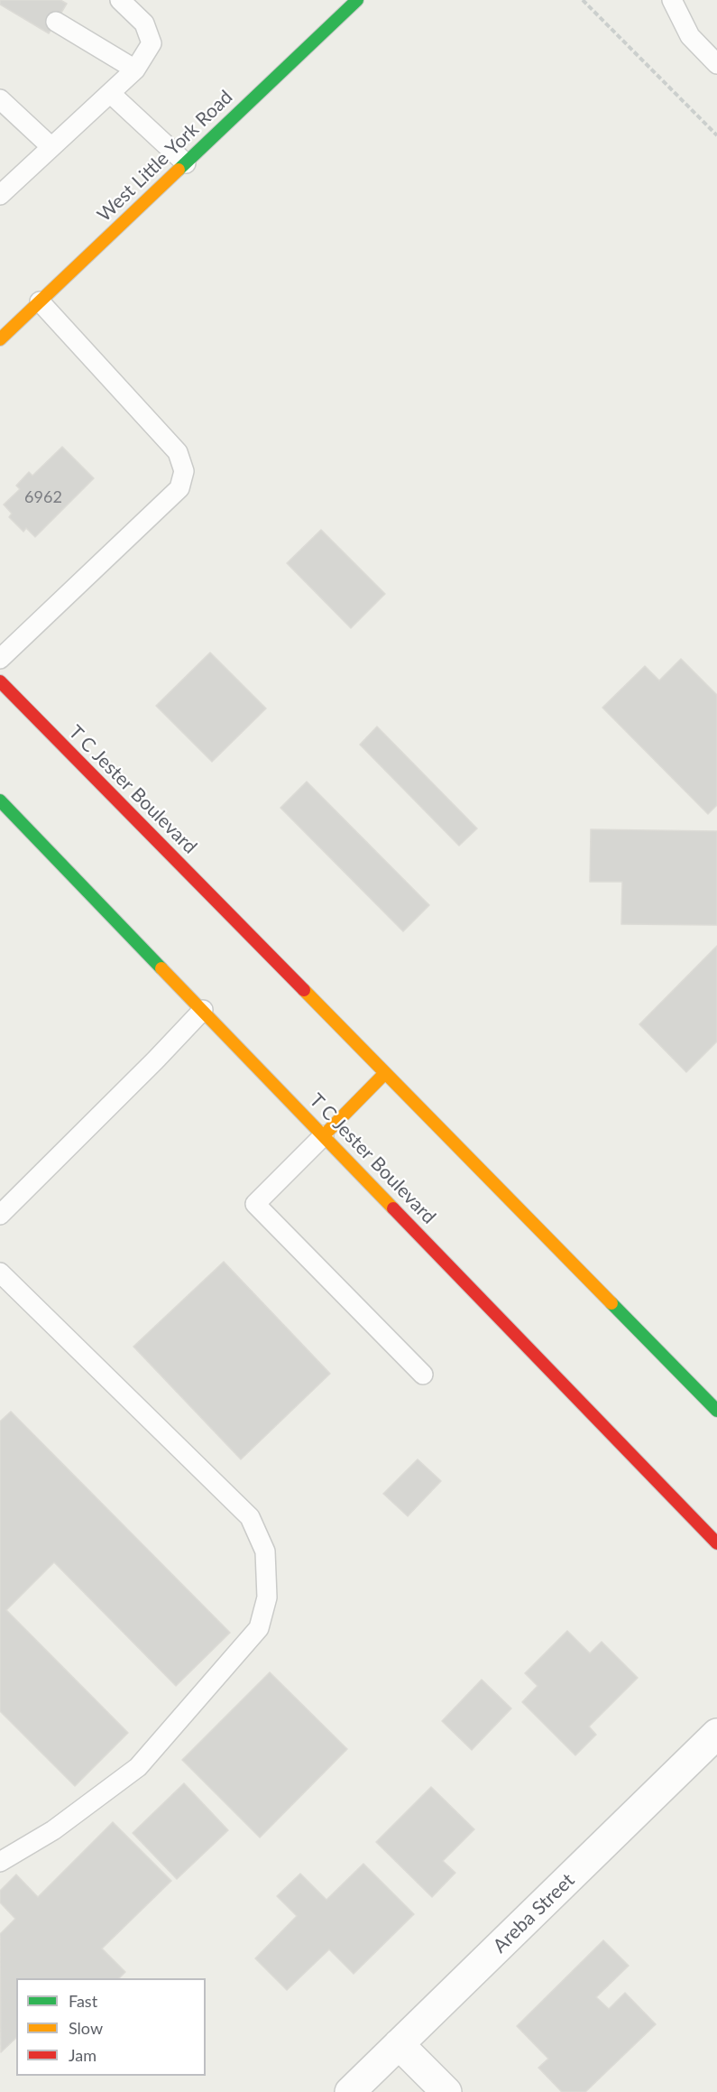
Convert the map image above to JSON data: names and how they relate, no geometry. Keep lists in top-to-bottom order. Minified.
{"streets":{"main road":["West Little York Road","T C Jester Boulevard"],"street":["Areba Street"]},"house_numbers":["6962"],"legend":["Fast","Slow","Jam"]}
